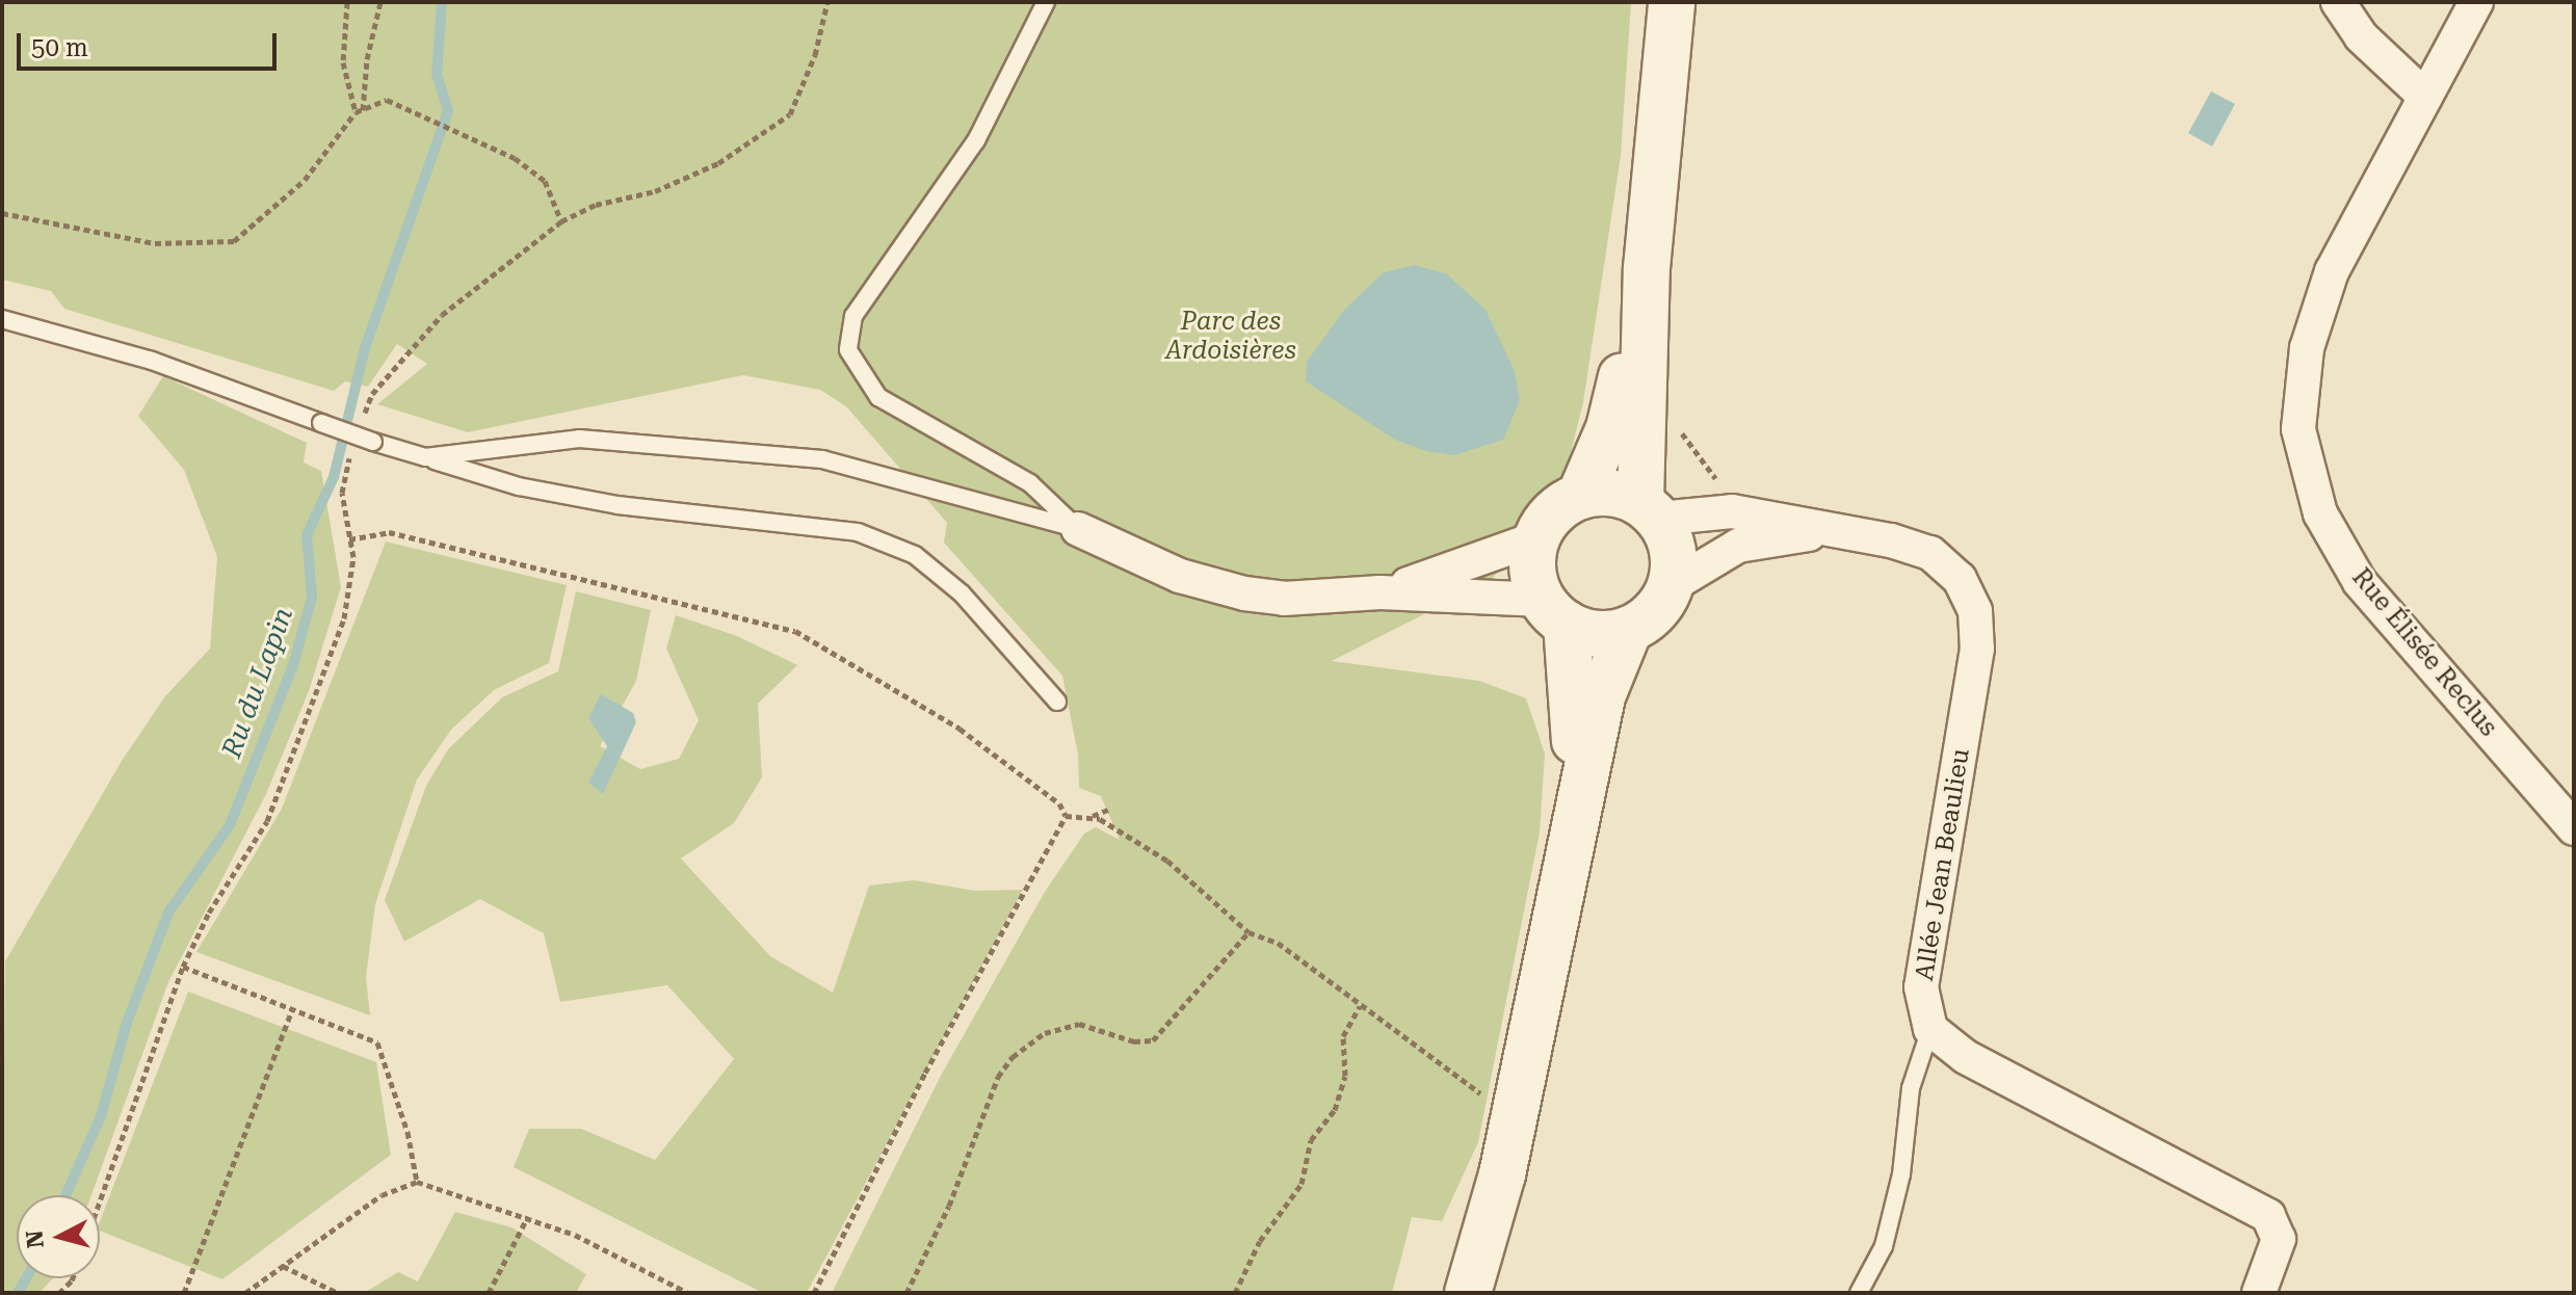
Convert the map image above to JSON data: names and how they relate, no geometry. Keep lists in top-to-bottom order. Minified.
{"streets":{"street":["Rue Élisée Reclus","Allée Jean Beaulieu"]},"water":["Ru du Lapin"],"parks":["Parc des Ardoisières"],"scale_bar":"50 m","north":"left"}
